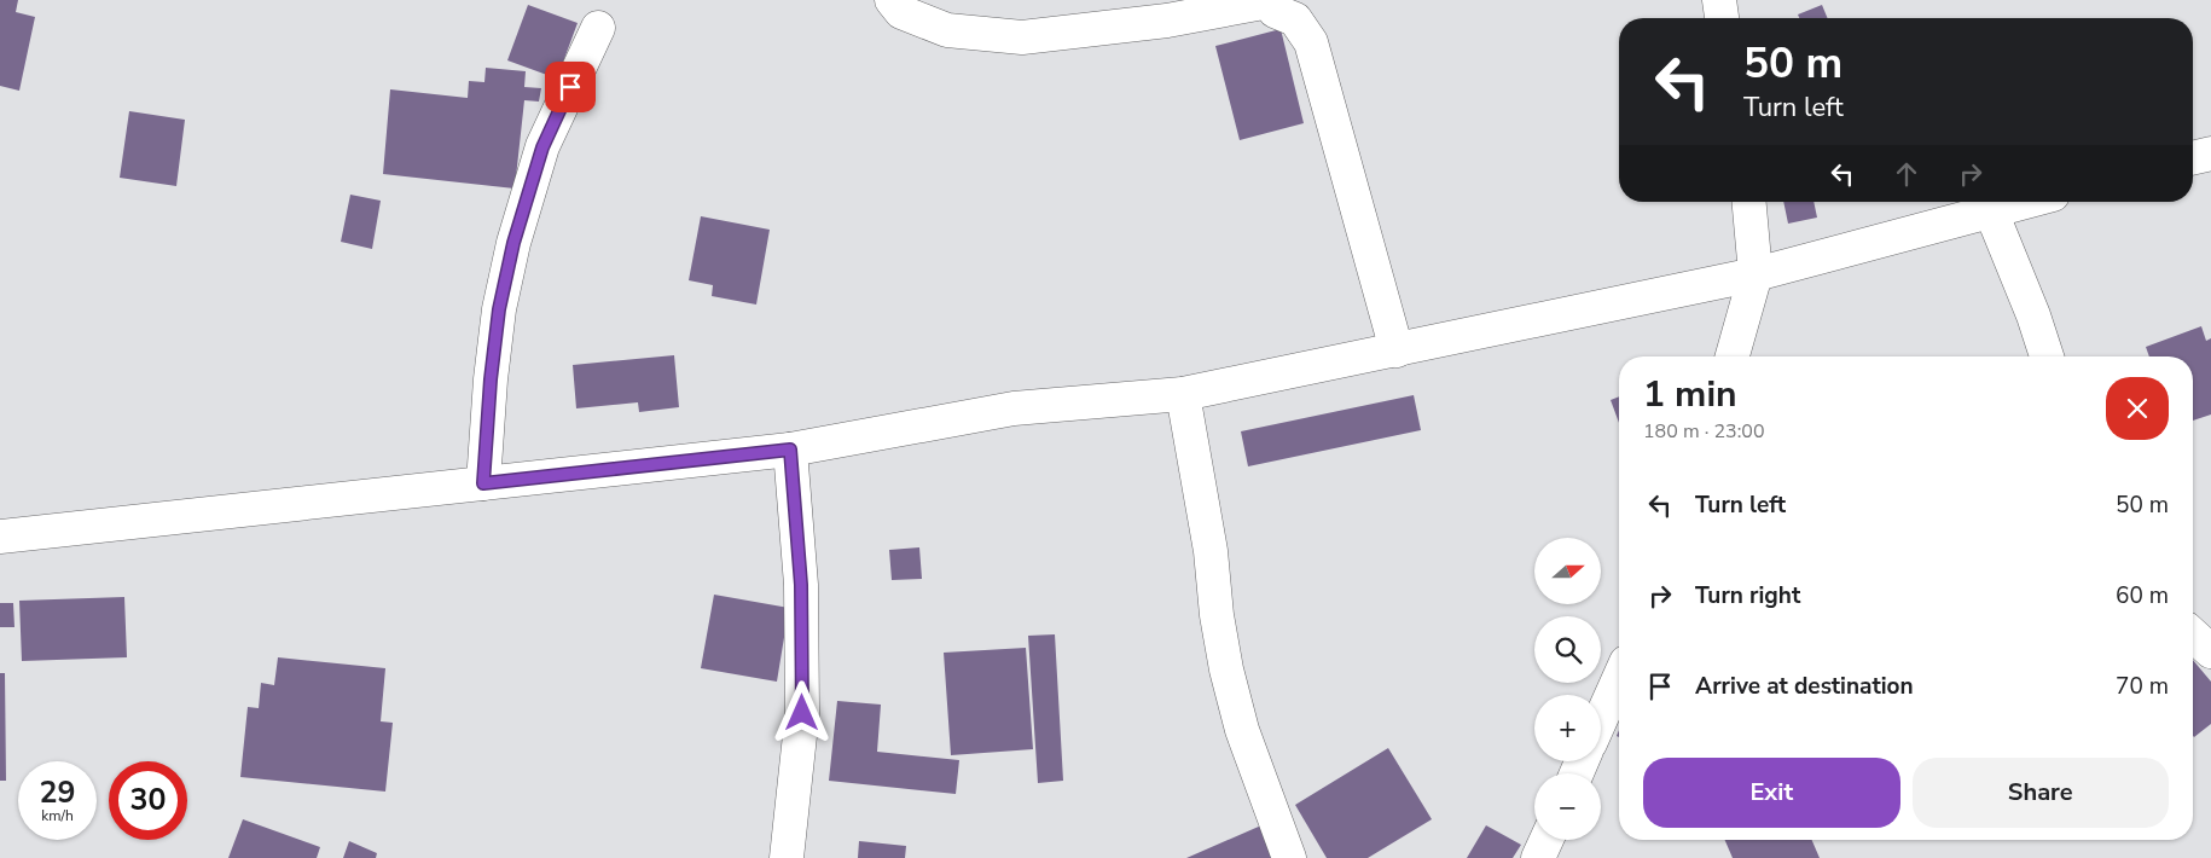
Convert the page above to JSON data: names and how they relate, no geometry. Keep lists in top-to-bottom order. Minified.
{"north":"right","page":{"turn":["50 m","Turn left"],"heading":["1 min","180 m · 23:00"],"list":[{"name":"Turn left","value":"50 m"},{"name":"Turn right","value":"60 m"},{"name":"Arrive at destination","value":"70 m"}],"map_buttons":["+","−"],"buttons":["Exit","Share"],"speed":"29 km/h","limit":"30"}}
